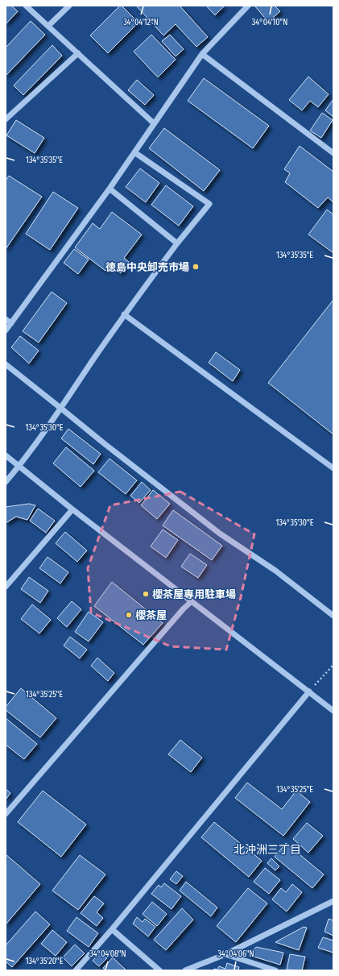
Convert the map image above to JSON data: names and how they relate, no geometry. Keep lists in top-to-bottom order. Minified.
{"districts":["北沖洲三丁目"],"places":["徳島中央卸売市場","櫻茶屋専用駐車場","櫻茶屋"],"coordinates":["34°04'12\"N","34°04'10\"N","134°35'35\"E","134°35'30\"E","134°35'25\"E","34°04'08\"N","34°04'06\"N","134°35'20\"E"]}
